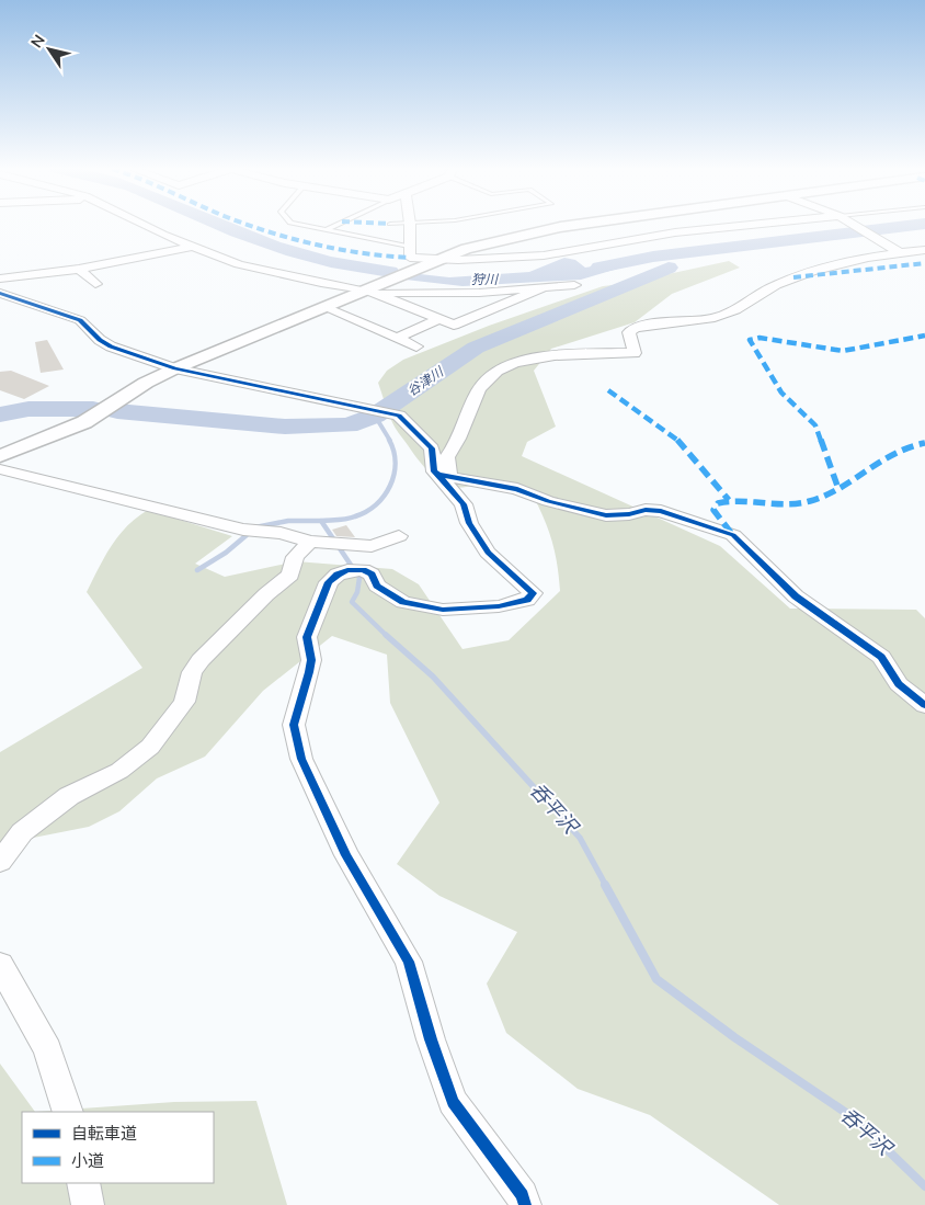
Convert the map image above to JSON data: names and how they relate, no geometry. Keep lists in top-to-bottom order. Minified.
{"water":["狩川","谷津川","呑平沢"],"legend":["自転車道","小道"],"north":"top left"}
